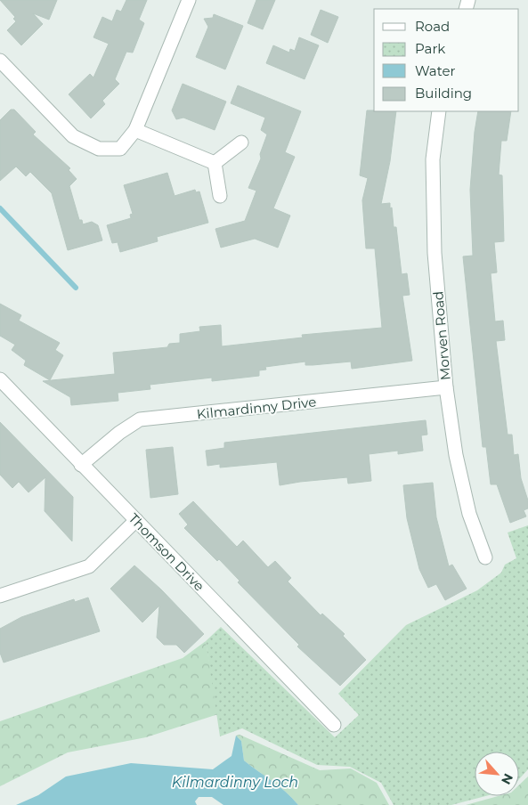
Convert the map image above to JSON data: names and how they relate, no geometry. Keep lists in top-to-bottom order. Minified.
{"streets":{"street":["Morven Road","Kilmardinny Drive","Thomson Drive"]},"crossings":[["Morven Road","Kilmardinny Drive"],["Kilmardinny Drive","Thomson Drive"]],"water":["Kilmardinny Loch"],"legend":["Road","Park","Water","Building"],"north":"bottom right"}
